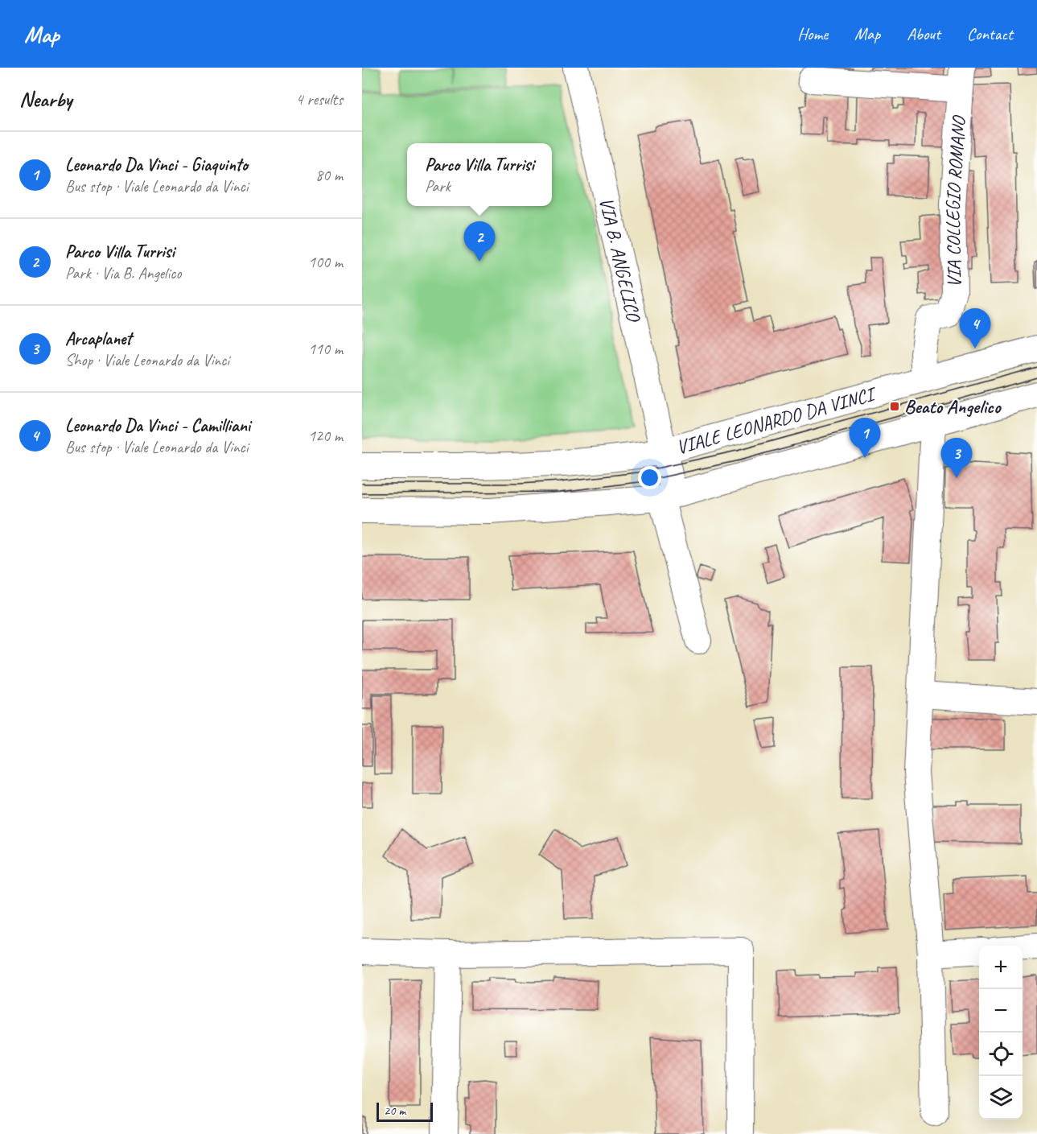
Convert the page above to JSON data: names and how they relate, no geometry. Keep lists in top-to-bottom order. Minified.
{"streets":{"street":["VIA COLLEGIO ROMANO","VIA B. ANGELICO","VIALE LEONARDO DA VINCI"]},"crossings":[["VIA COLLEGIO ROMANO","VIALE LEONARDO DA VINCI"],["VIA B. ANGELICO","VIALE LEONARDO DA VINCI"]],"places":{"transit":["Beato Angelico"]},"scale_bar":"20 m","page":{"header":"Map","nav":["Home","Map","About","Contact"],"heading":["Nearby","4 results"],"list":[{"mark":"1","name":"Leonardo Da Vinci - Giaquinto","note":"Bus stop · Viale Leonardo da Vinci","value":"80 m"},{"mark":"2","name":"Parco Villa Turrisi","note":"Park · Via B. Angelico","value":"100 m"},{"mark":"3","name":"Arcaplanet","note":"Shop · Viale Leonardo da Vinci","value":"110 m"},{"mark":"4","name":"Leonardo Da Vinci - Camilliani","note":"Bus stop · Viale Leonardo da Vinci","value":"120 m"}],"popup":["Parco Villa Turrisi","Park"],"pins":["2","4","1","3"],"map_buttons":["+","−"],"scale":"20 m"}}
